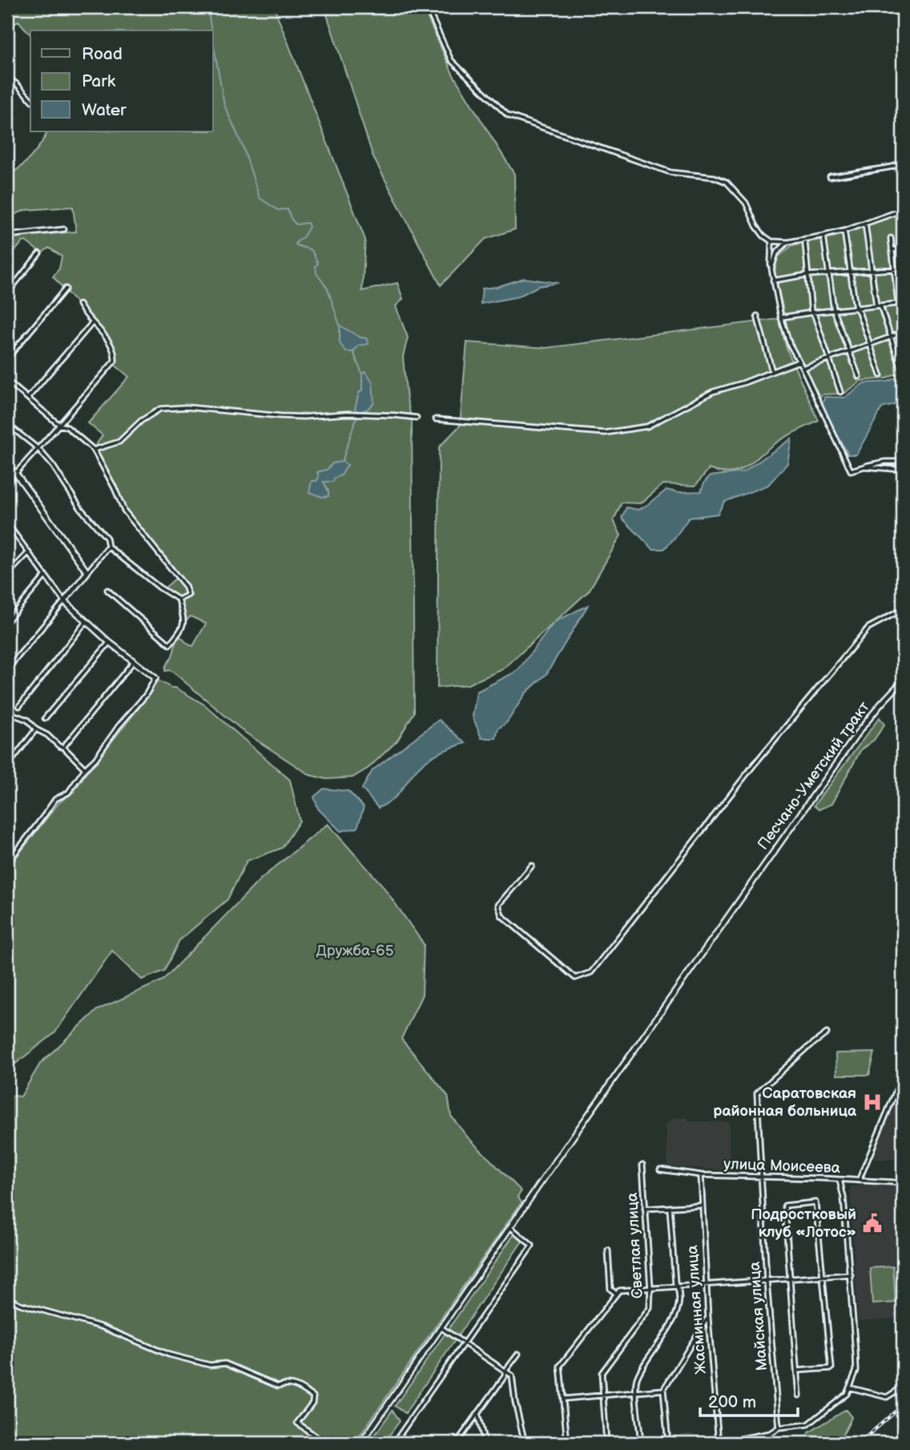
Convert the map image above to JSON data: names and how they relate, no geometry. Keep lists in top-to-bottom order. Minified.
{"streets":{"main road":["Песчано-Уметский тракт"],"street":["улица Моисеева","Светлая улица","Жасминная улица","Майская улица"]},"crossings":[["улица Моисеева","Жасминная улица"],["улица Моисеева","Майская улица"]],"parks":["Дружба-65"],"places":{"hospital":["Саратовская районная больница"],"public building":["Подростковый клуб «Лотос»"]},"legend":["Road","Park","Water"],"scale_bar":"200 m"}
